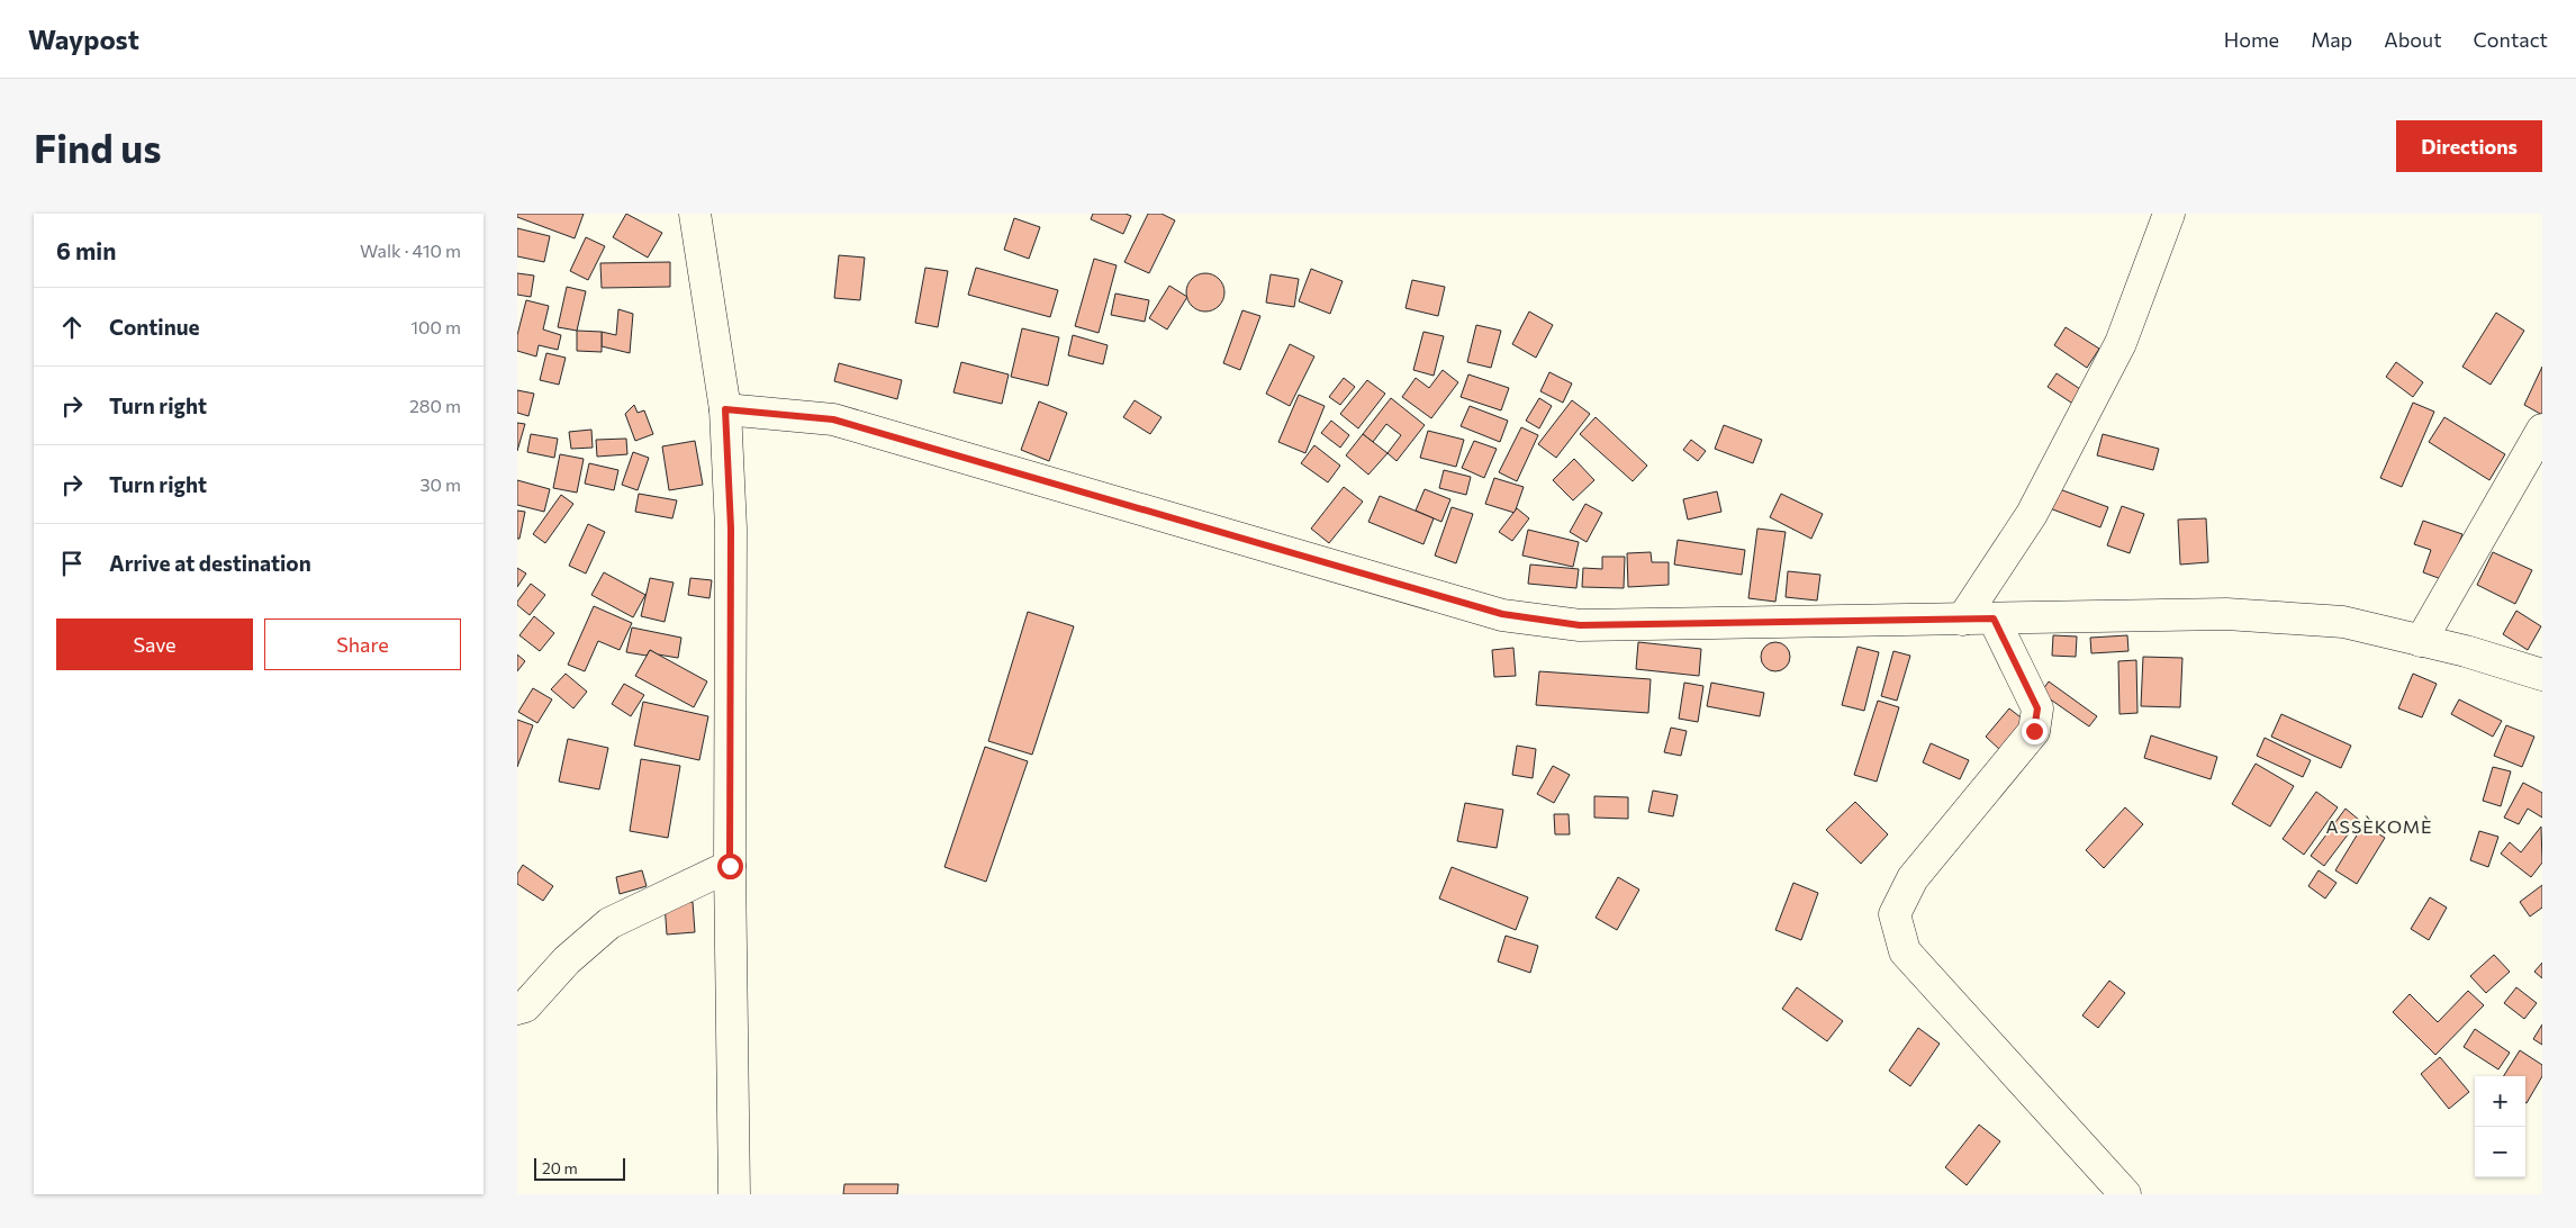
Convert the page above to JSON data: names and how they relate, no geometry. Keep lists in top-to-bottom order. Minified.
{"districts":["ASSÈKOMÈ"],"scale_bar":"20 m","page":{"header":"Waypost","nav":["Home","Map","About","Contact"],"buttons":["Directions",["Save","Share"]],"title":"Find us","heading":["6 min","Walk · 410 m"],"list":[["Continue","100 m"],["Turn right","280 m"],["Turn right","30 m"],"Arrive at destination"],"map_buttons":["+","−"],"scale":"20 m"}}
